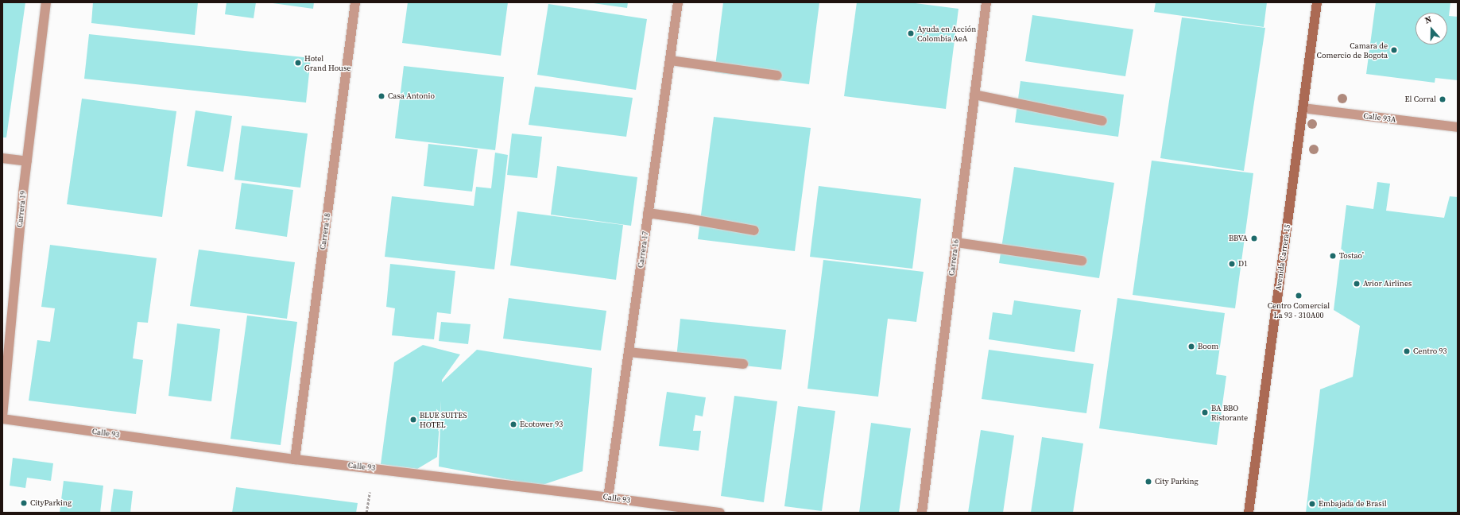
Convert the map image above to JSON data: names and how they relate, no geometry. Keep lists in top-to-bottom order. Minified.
{"streets":{"main road":["Avenida Carrera 15"],"street":["Calle 93A","Carrera 19","Carrera 18","Carrera 17","Carrera 16","Calle 93"]},"crossings":[["Calle 93A","Avenida Carrera 15"],["Carrera 18","Calle 93"],["Carrera 17","Calle 93"]],"places":["Ayuda en Acción Colombia AeA","Camara de Comercio de Bogota","Hotel Grand House","Casa Antonio","El Corral","BBVA","Tostao’","D1","Avior Airlines","Centro Comercial La 93 - 310A00","Boom","Centro 93","BA BBO Ristorante","BLUE SUITES HOTEL","Ecotower 93","City Parking","CityParking","Embajada de Brasil"],"north":"top"}
